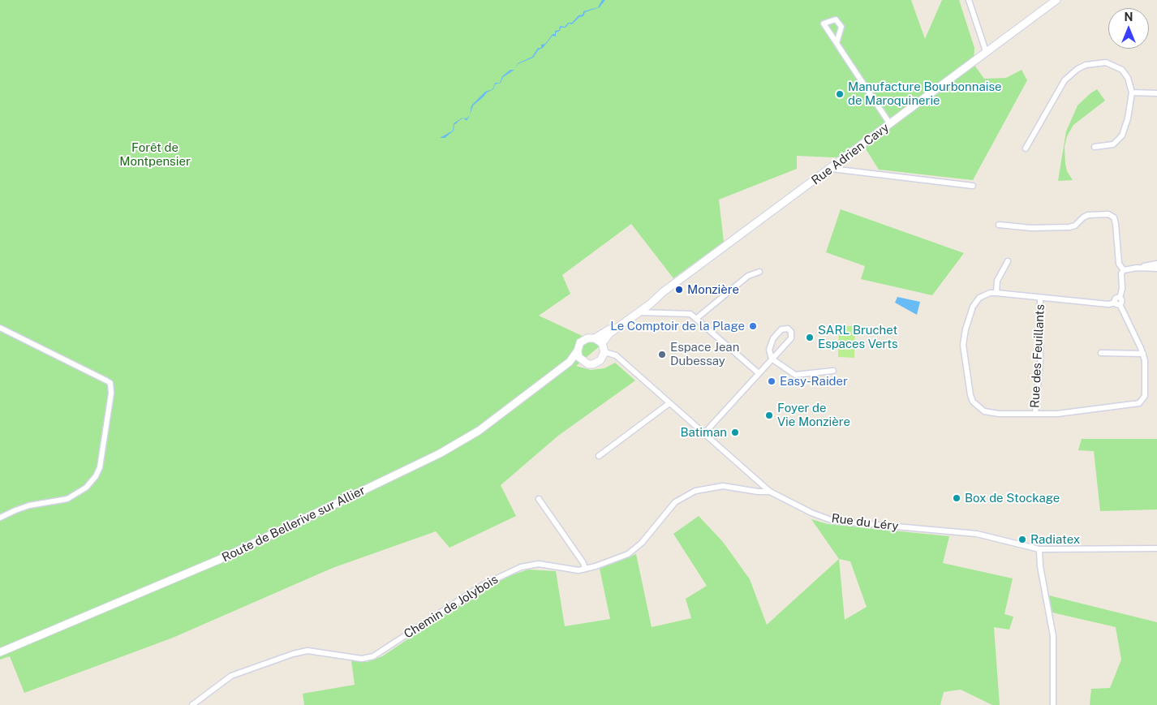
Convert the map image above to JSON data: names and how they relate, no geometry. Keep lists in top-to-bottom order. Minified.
{"streets":{"main road":["Rue Adrien Cavy","Route de Bellerive sur Allier"],"street":["Rue des Feuillants","Rue du Léry","Chemin de Jolybois"]},"crossings":[["Rue Adrien Cavy","Rue du Léry"],["Rue Adrien Cavy","Route de Bellerive sur Allier"],["Rue du Léry","Route de Bellerive sur Allier"],["Rue du Léry","Chemin de Jolybois"]],"parks":["Forêt de Montpensier"],"places":["Manufacture Bourbonnaise de Maroquinerie","Monzière","Le Comptoir de la Plage","SARL Bruchet Espaces Verts","Espace Jean Dubessay","Easy-Raider","Foyer de Vie Monzière","Batiman","Box de Stockage","Radiatex"],"north":"top"}
